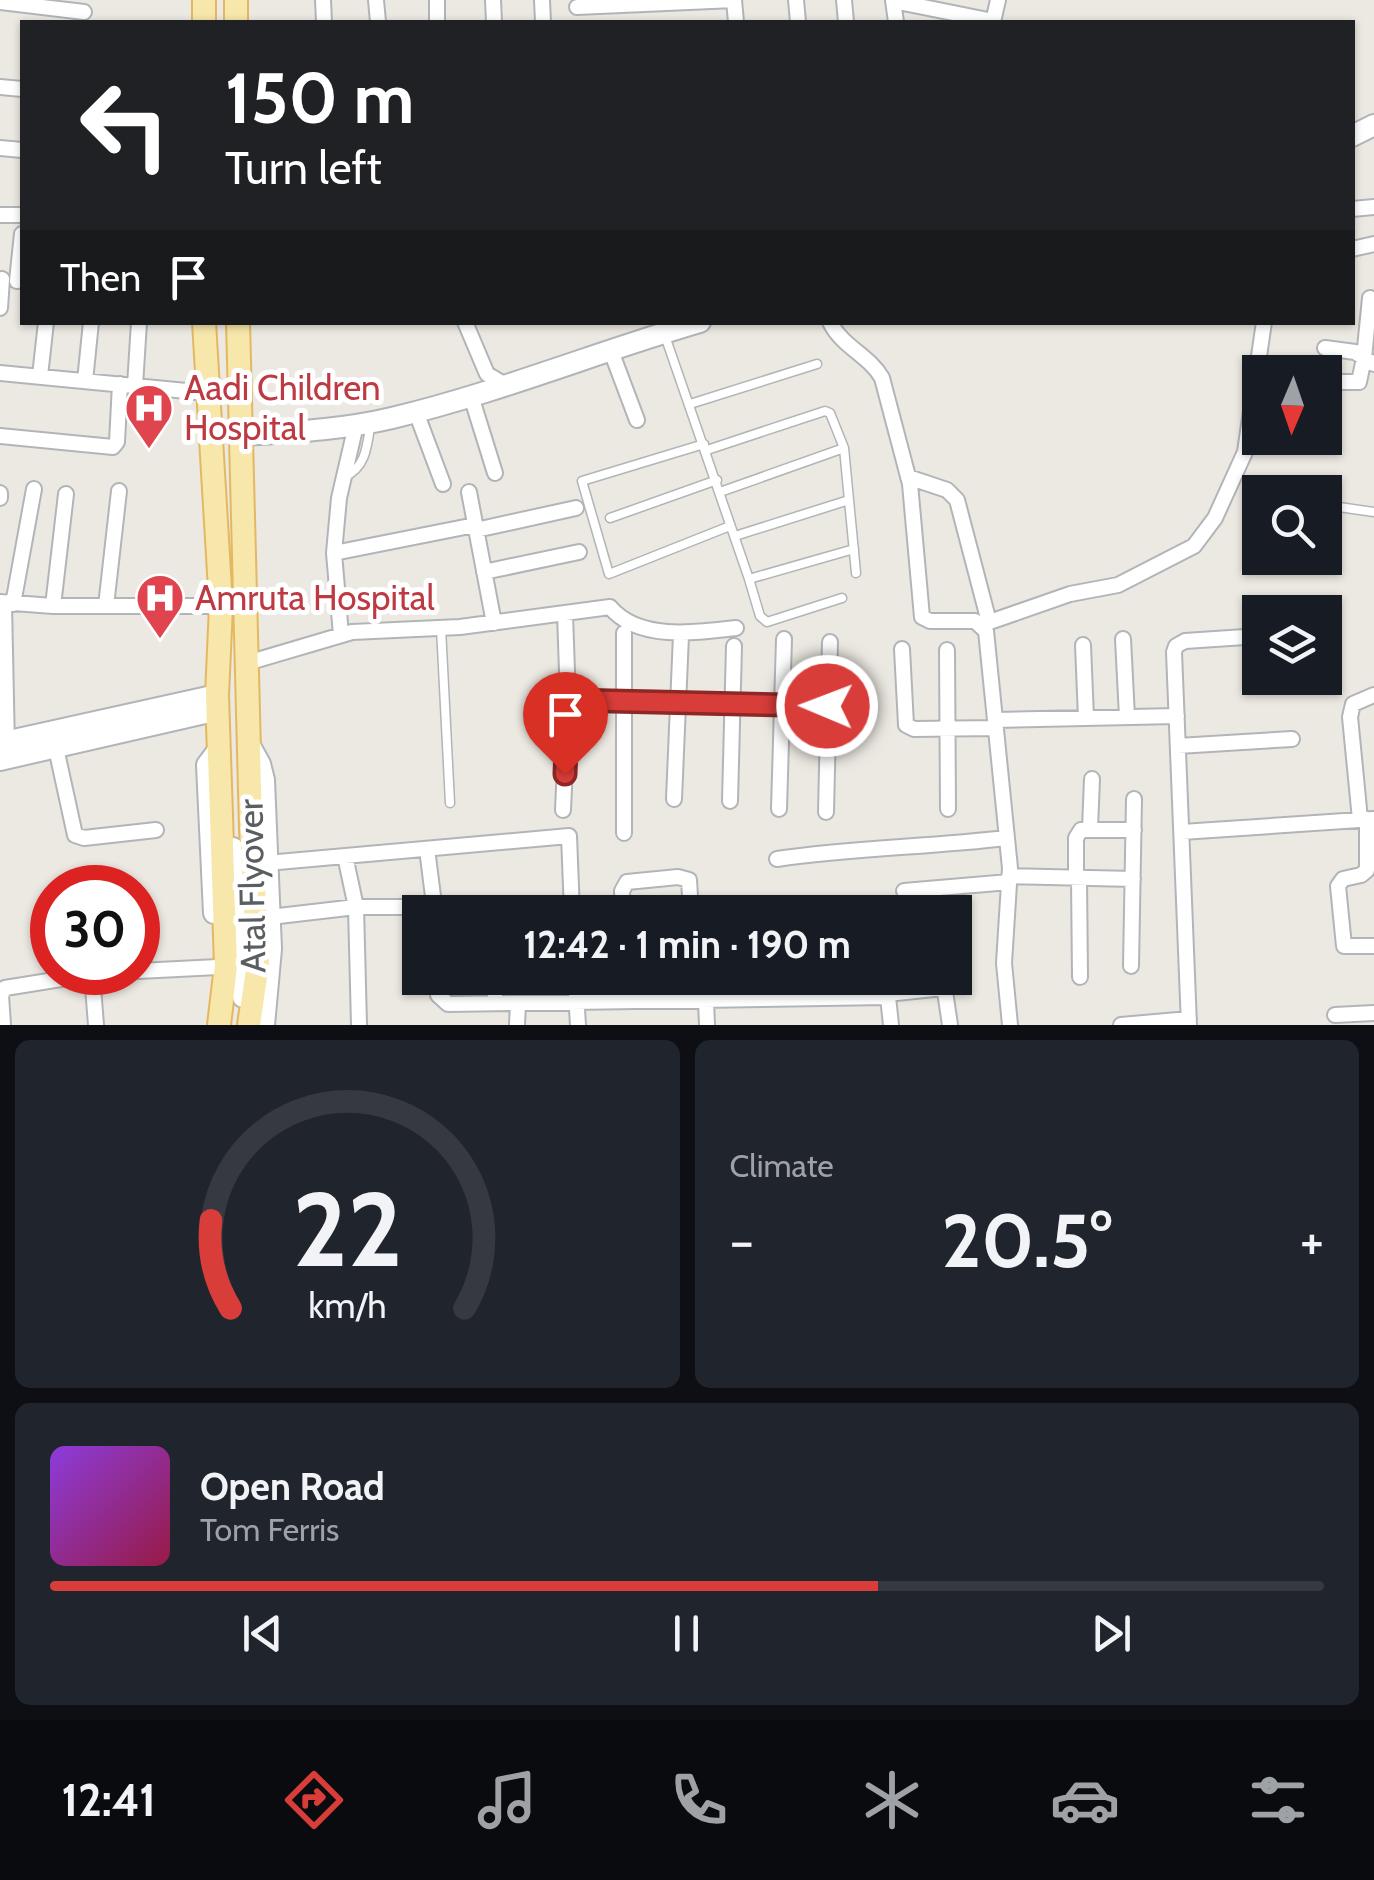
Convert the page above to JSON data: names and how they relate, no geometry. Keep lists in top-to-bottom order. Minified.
{"streets":{"main road":["Atal Flyover"]},"places":{"hospital":["Aadi Children Hospital","Amruta Hospital"]},"north":"bottom","page":{"turn":["150 m","Turn left"],"then":"Then","limit":"30","trip":"12:42 · 1 min · 190 m","tile":"Climate","heat":["−","20.5°","+"],"song":["Open Road","Tom Ferris"],"tabs":"12:41","gauge":["22","km/h"]}}
